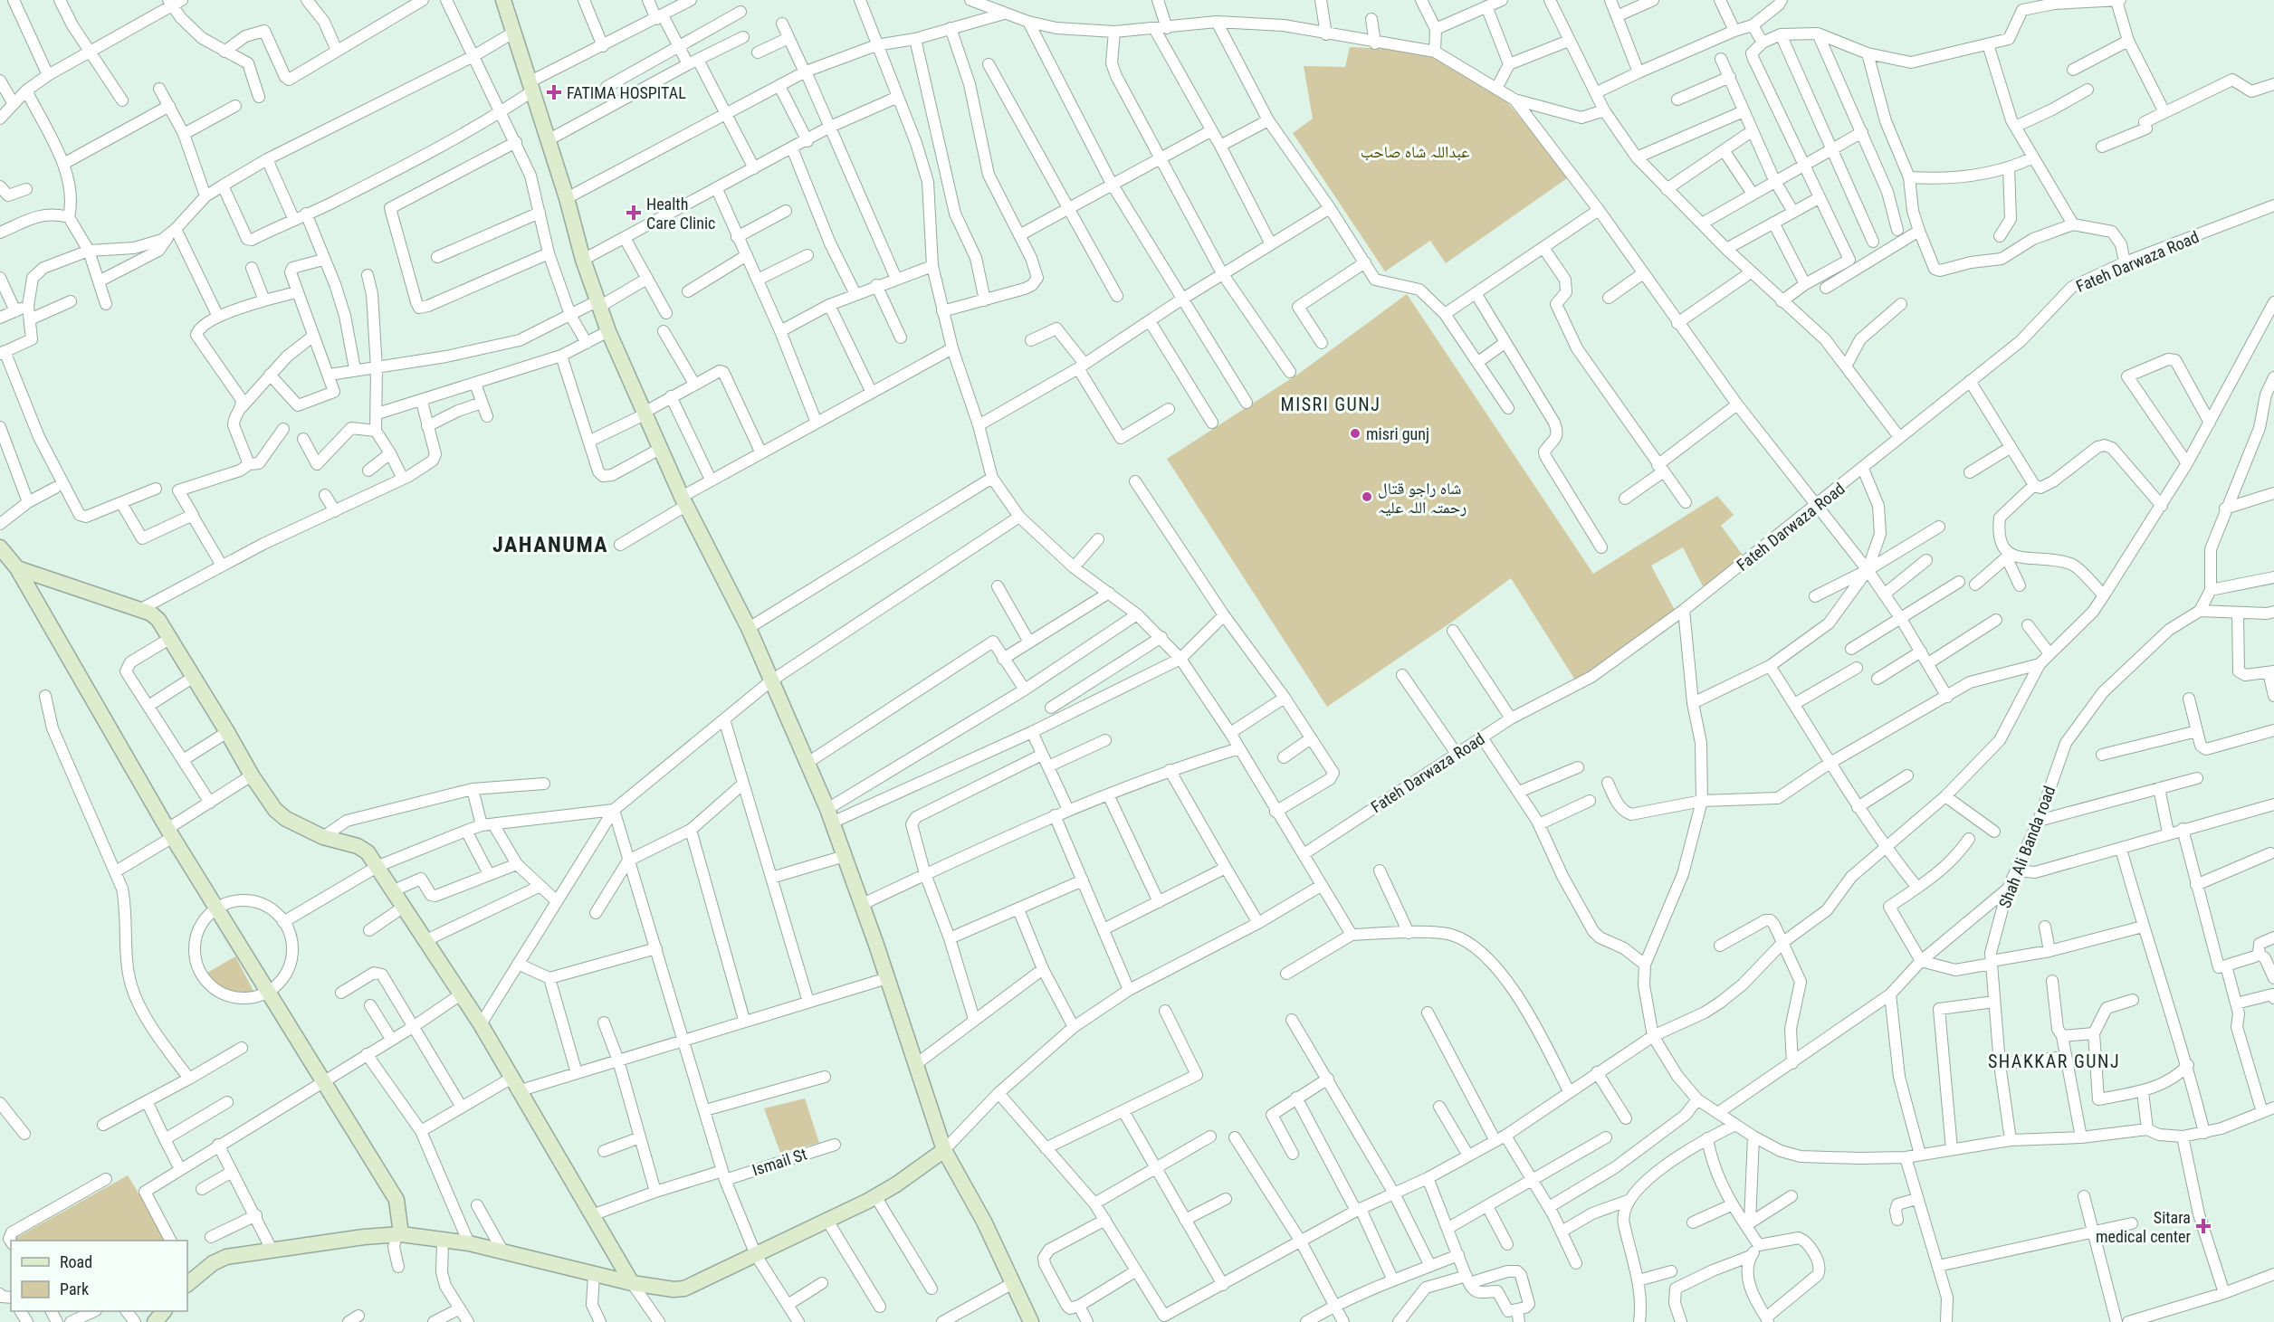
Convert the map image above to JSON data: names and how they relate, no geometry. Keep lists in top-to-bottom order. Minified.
{"streets":{"street":["Fateh Darwaza Road","Shah Ali Banda road","Ismail St"]},"districts":["MISRI GUNJ","JAHANUMA","SHAKKAR GUNJ"],"parks":["عبداللہ شاہ صاحب"],"places":{"health":["FATIMA HOSPITAL","Health Care Clinic","Sitara medical center"],"other":["misri gunj","شاہ راجو قتال رحمتہ اللہ علیہ"]},"legend":["Road","Park"]}
